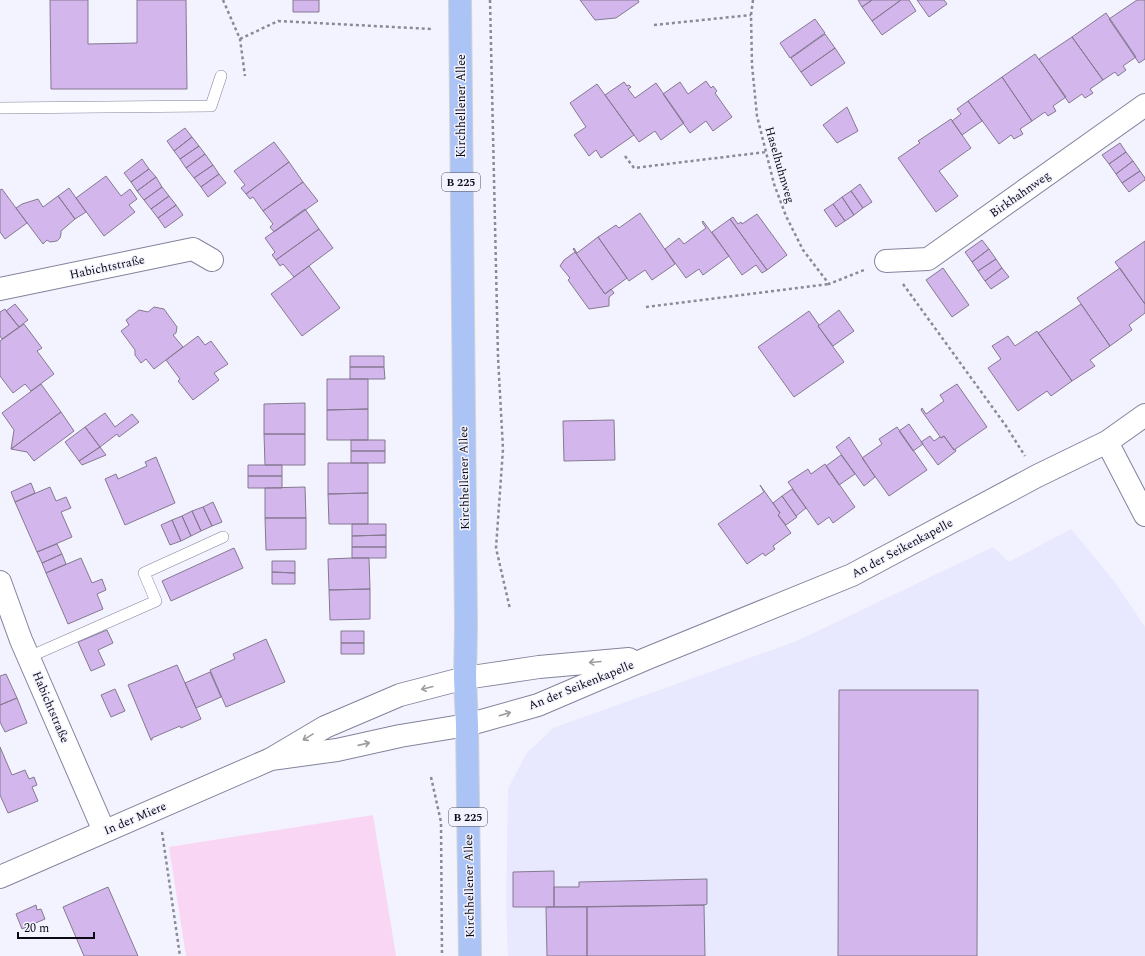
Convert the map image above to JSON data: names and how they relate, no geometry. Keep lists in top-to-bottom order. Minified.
{"streets":{"main road":["Kirchhellener Allee","B 225"],"street":["Birkhahnweg","Habichtstraße","An der Seikenkapelle","In der Miere"],"path":["Haselhuhnweg"]},"crossings":[["Kirchhellener Allee","An der Seikenkapelle"],["Kirchhellener Allee","In der Miere"],["Habichtstraße","In der Miere"],["An der Seikenkapelle","In der Miere"]],"scale_bar":"20 m"}
